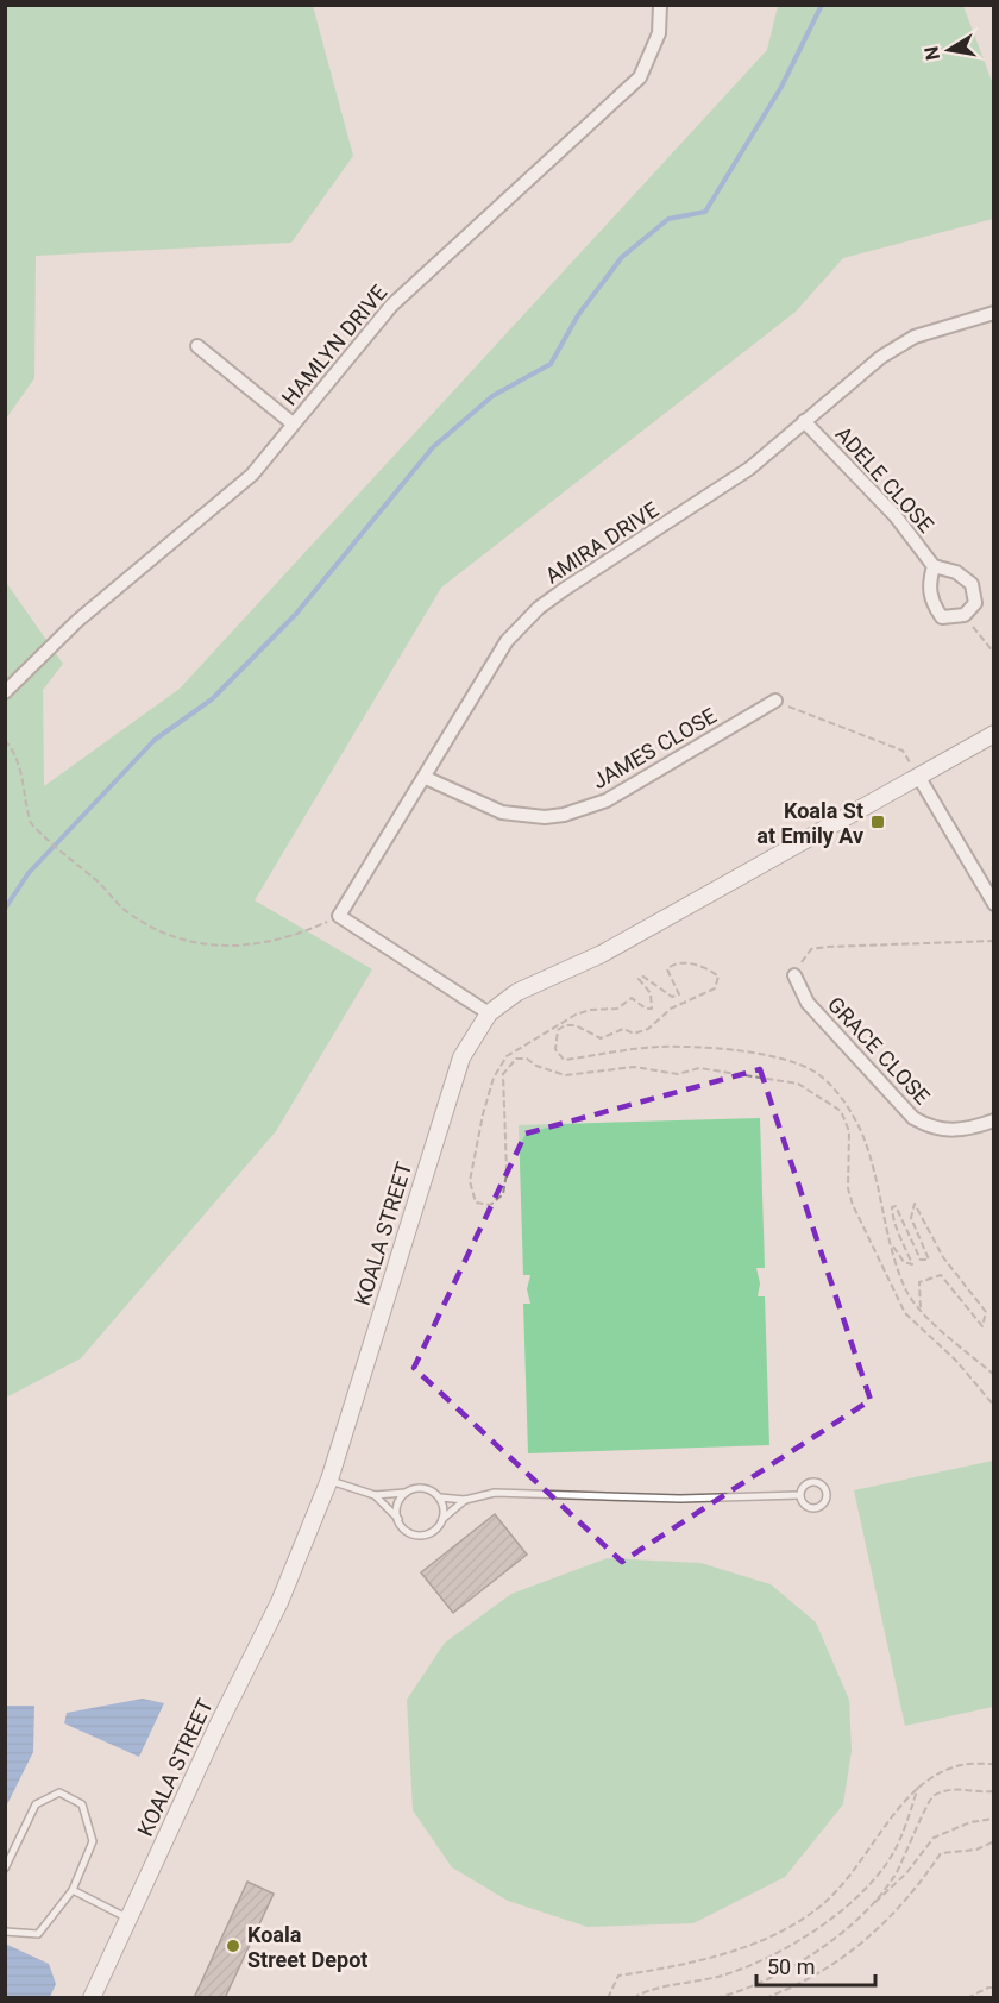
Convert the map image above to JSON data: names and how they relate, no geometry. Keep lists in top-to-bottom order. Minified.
{"streets":{"street":["HAMLYN DRIVE","ADELE CLOSE","AMIRA DRIVE","JAMES CLOSE","GRACE CLOSE","KOALA STREET"]},"crossings":[["ADELE CLOSE","AMIRA DRIVE"],["AMIRA DRIVE","JAMES CLOSE"]],"places":{"transit":["Koala St at Emily Av"],"other":["Koala Street Depot"]},"scale_bar":"50 m","north":"left"}
